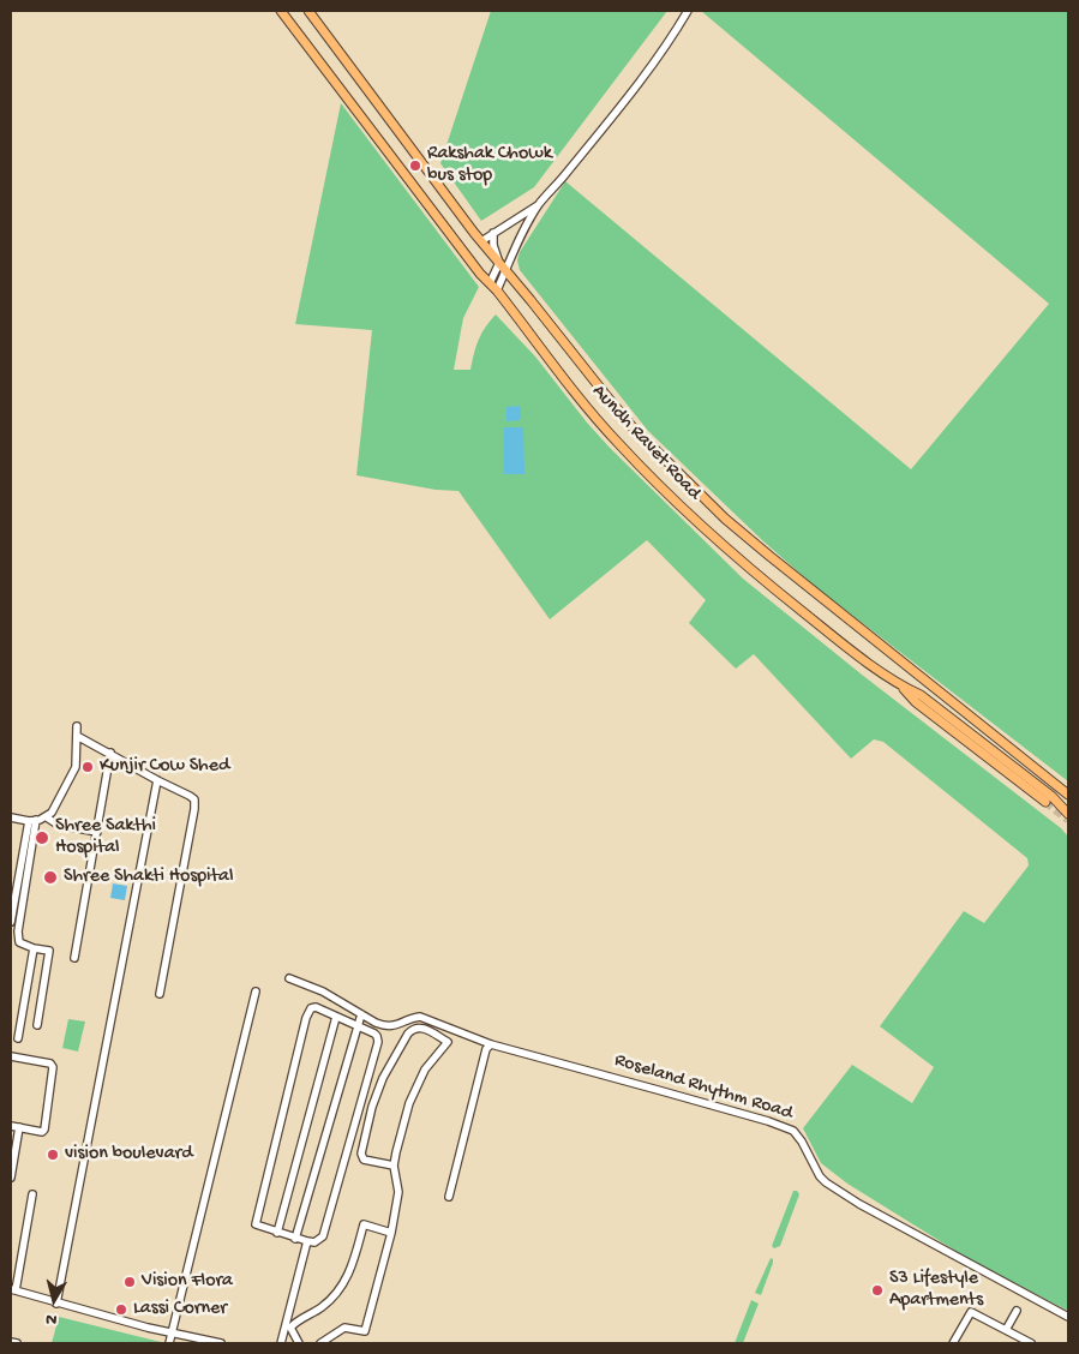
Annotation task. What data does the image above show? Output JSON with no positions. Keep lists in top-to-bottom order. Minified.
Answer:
{"streets":{"main road":["Aundh Ravet Road"],"street":["Roseland Rhythm Road"]},"places":["Rakshak Chowk bus stop","Kunjir Cow Shed","Shree Sakthi Hospital","Shree Shakti Hospital","vision boulevard","Vision Flora","S3 Lifestyle Apartments","Lassi Corner"],"north":"bottom"}
